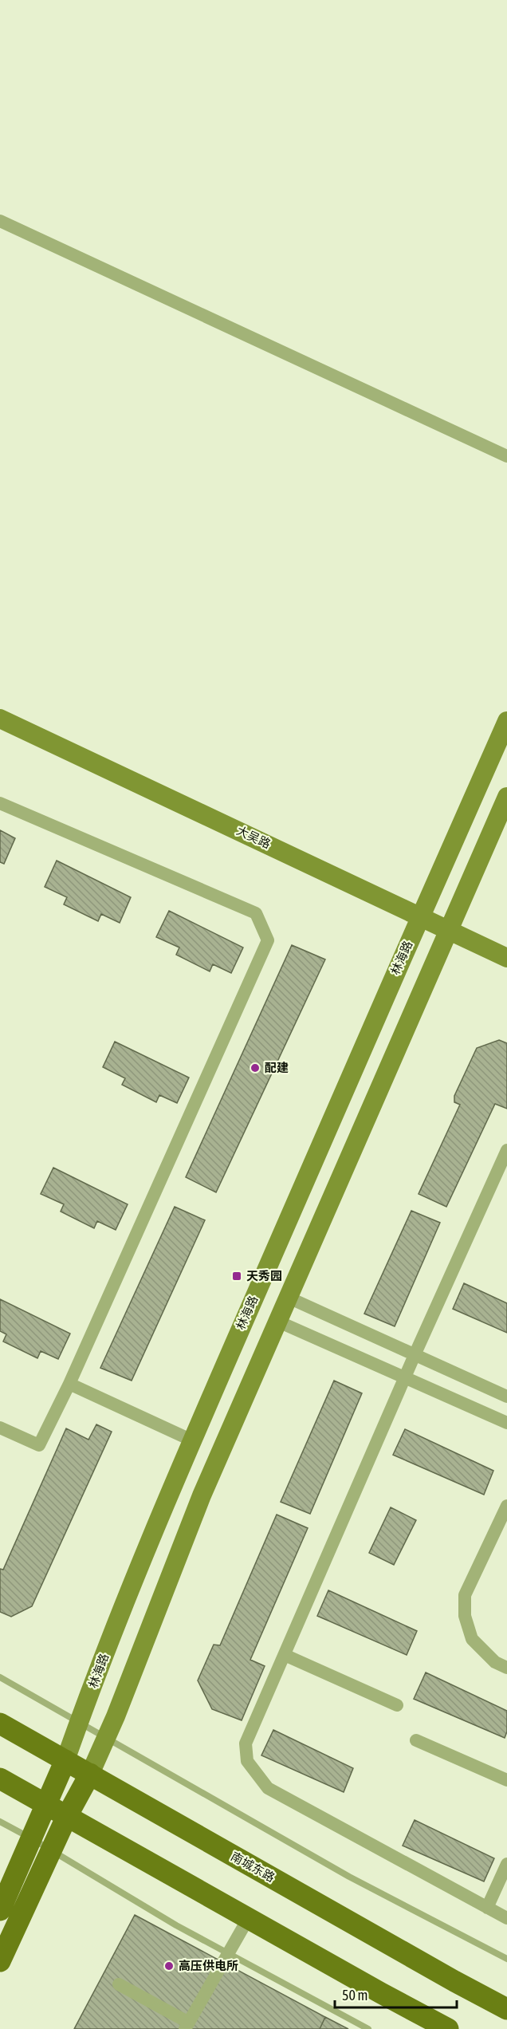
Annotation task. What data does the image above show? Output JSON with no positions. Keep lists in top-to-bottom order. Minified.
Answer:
{"streets":{"main road":["大吴路","林海路","南城东路"]},"crossings":[["大吴路","林海路"],["林海路","南城东路"]],"places":{"other":["配建","高压供电所"],"transit":["天秀园"]},"scale_bar":"50 m"}
